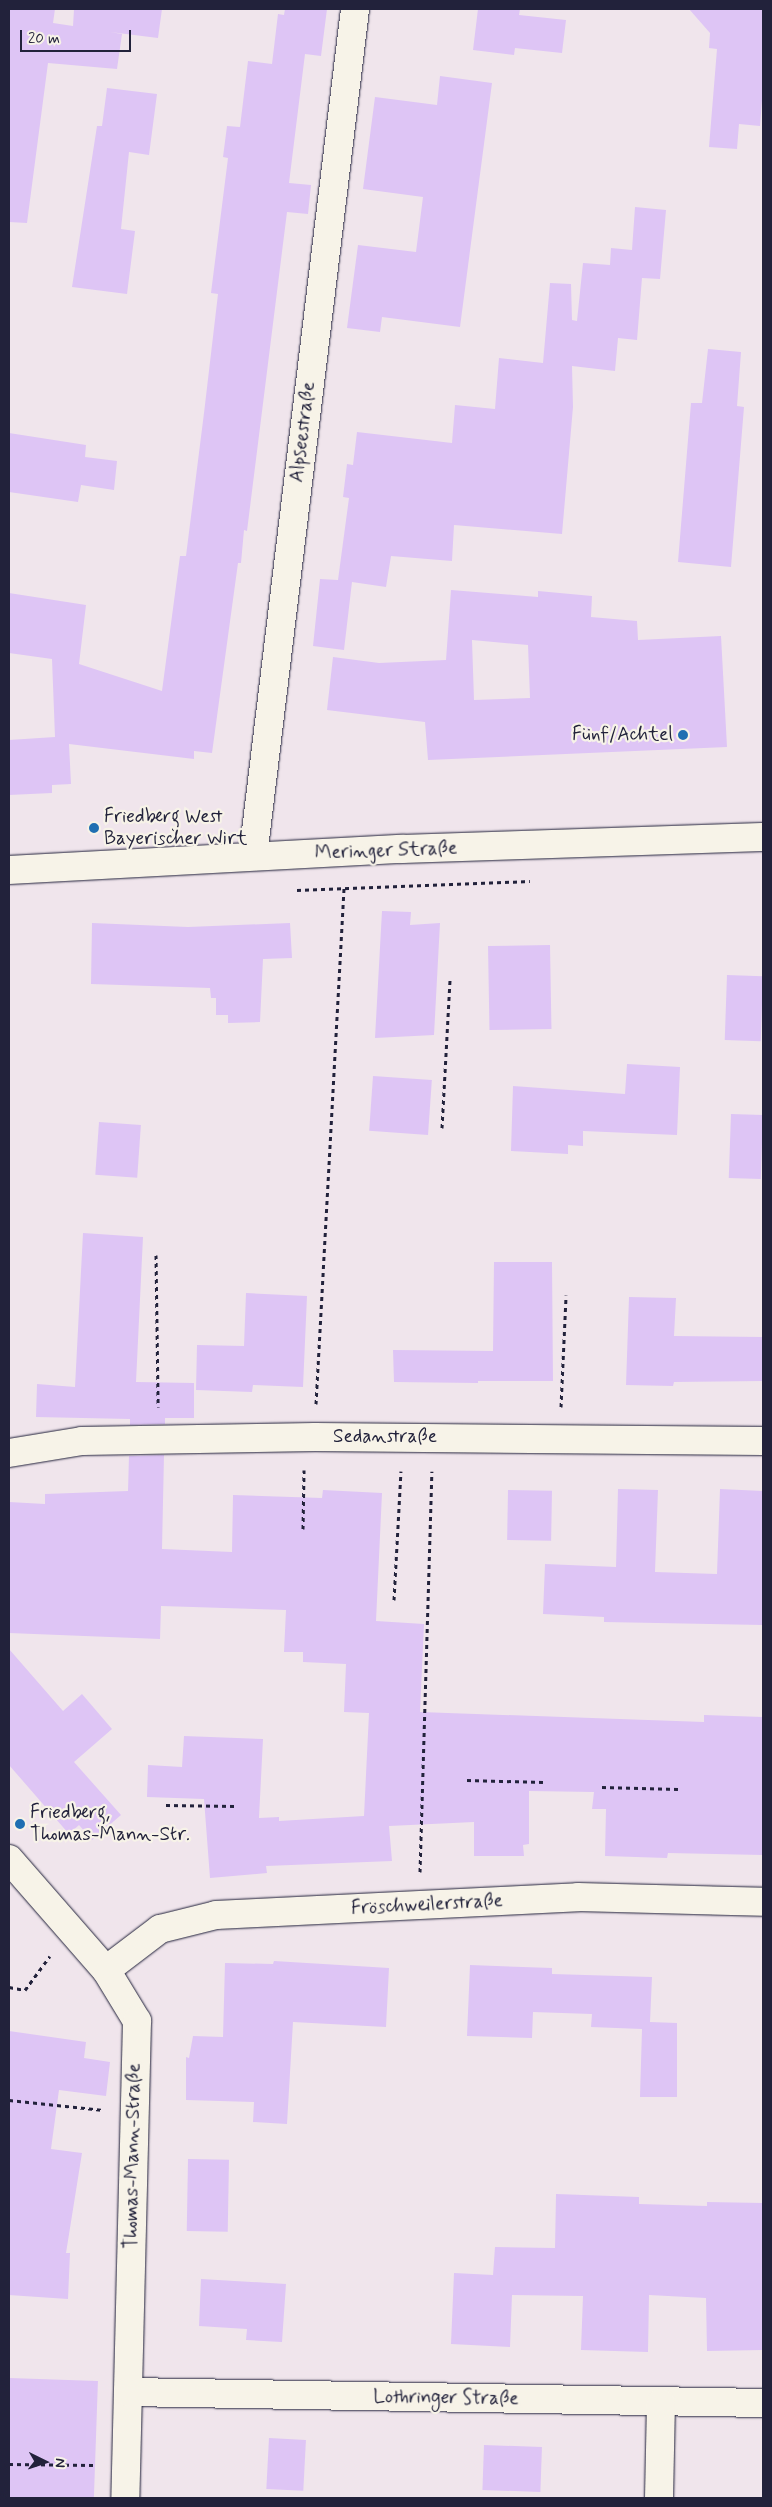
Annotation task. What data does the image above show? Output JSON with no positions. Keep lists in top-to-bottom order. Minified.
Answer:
{"streets":{"street":["Alpseestraße","Meringer Straße","Sedanstraße","Fröschweilerstraße","Thomas-Mann-Straße","Lothringer Straße"]},"crossings":[["Alpseestraße","Meringer Straße"],["Fröschweilerstraße","Thomas-Mann-Straße"],["Thomas-Mann-Straße","Lothringer Straße"]],"places":["Fünf/Achtel","Friedberg West Bayerischer Wirt","Friedberg, Thomas-Mann-Str."],"scale_bar":"20 m","north":"right"}
